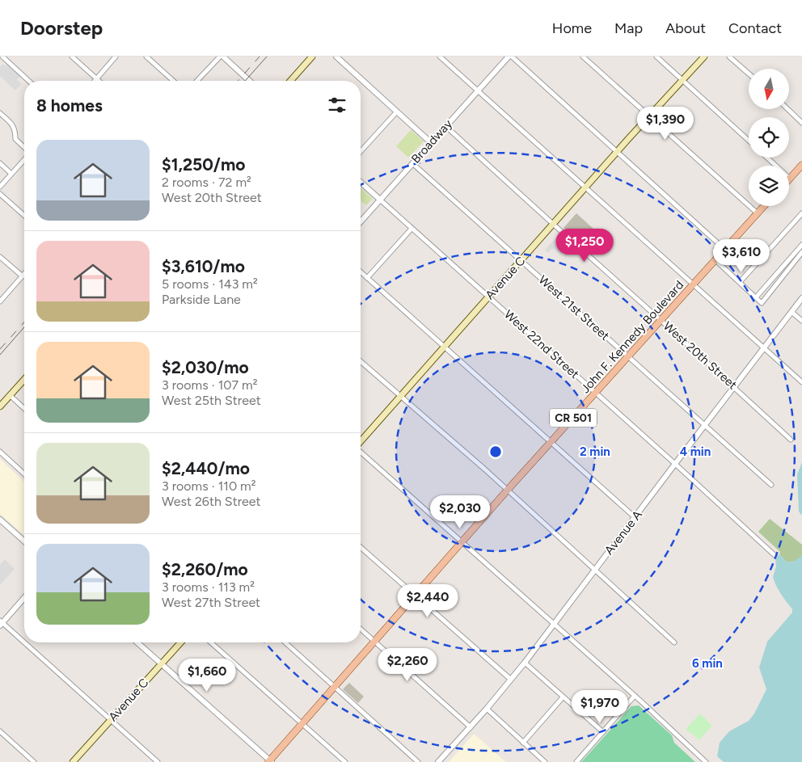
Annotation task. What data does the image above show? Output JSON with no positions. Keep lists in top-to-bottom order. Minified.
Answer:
{"streets":{"main road":["Avenue C","John F. Kennedy Boulevard","CR 501"],"street":["Broadway","West 21st Street","West 22nd Street","West 20th Street","Avenue A"]},"crossings":[["Broadway","West 21st Street"],["Broadway","West 22nd Street"],["Broadway","West 20th Street"],["Avenue C","West 21st Street"],["Avenue C","West 22nd Street"],["Avenue C","West 20th Street"],["West 21st Street","John F. Kennedy Boulevard"],["West 21st Street","Avenue A"],["John F. Kennedy Boulevard","West 22nd Street"],["John F. Kennedy Boulevard","West 20th Street"],["West 22nd Street","Avenue A"],["West 20th Street","Avenue A"]],"north":"bottom","page":{"header":"Doorstep","nav":["Home","Map","About","Contact"],"heading":"8 homes","price":["$1,390","$1,250","$3,610","$2,030","$2,440","$2,260","$1,660","$1,970"],"list":[{"name":"$1,250/mo","note":"2 rooms · 72 m² · West 20th Street"},{"name":"$3,610/mo","note":"5 rooms · 143 m² · Parkside Lane"},{"name":"$2,030/mo","note":"3 rooms · 107 m² · West 25th Street"},{"name":"$2,440/mo","note":"3 rooms · 110 m² · West 26th Street"},{"name":"$2,260/mo","note":"3 rooms · 113 m² · West 27th Street"}]},"rings":["2 min","4 min","6 min"]}
